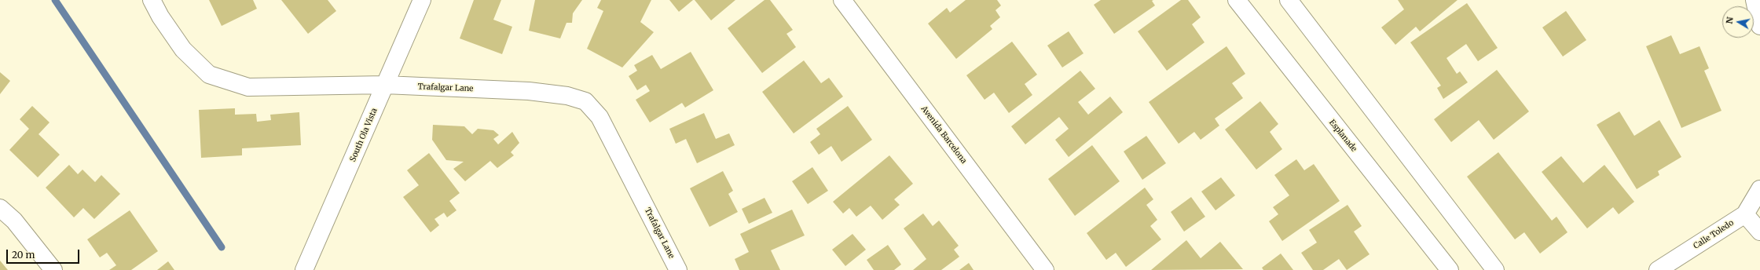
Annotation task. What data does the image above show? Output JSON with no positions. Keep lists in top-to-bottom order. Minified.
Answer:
{"streets":{"street":["Trafalgar Lane","South Ola Vista","Avenida Barcelona","Esplanade","Calle Toledo"]},"crossings":[["Trafalgar Lane","South Ola Vista"]],"scale_bar":"20 m","north":"left"}
